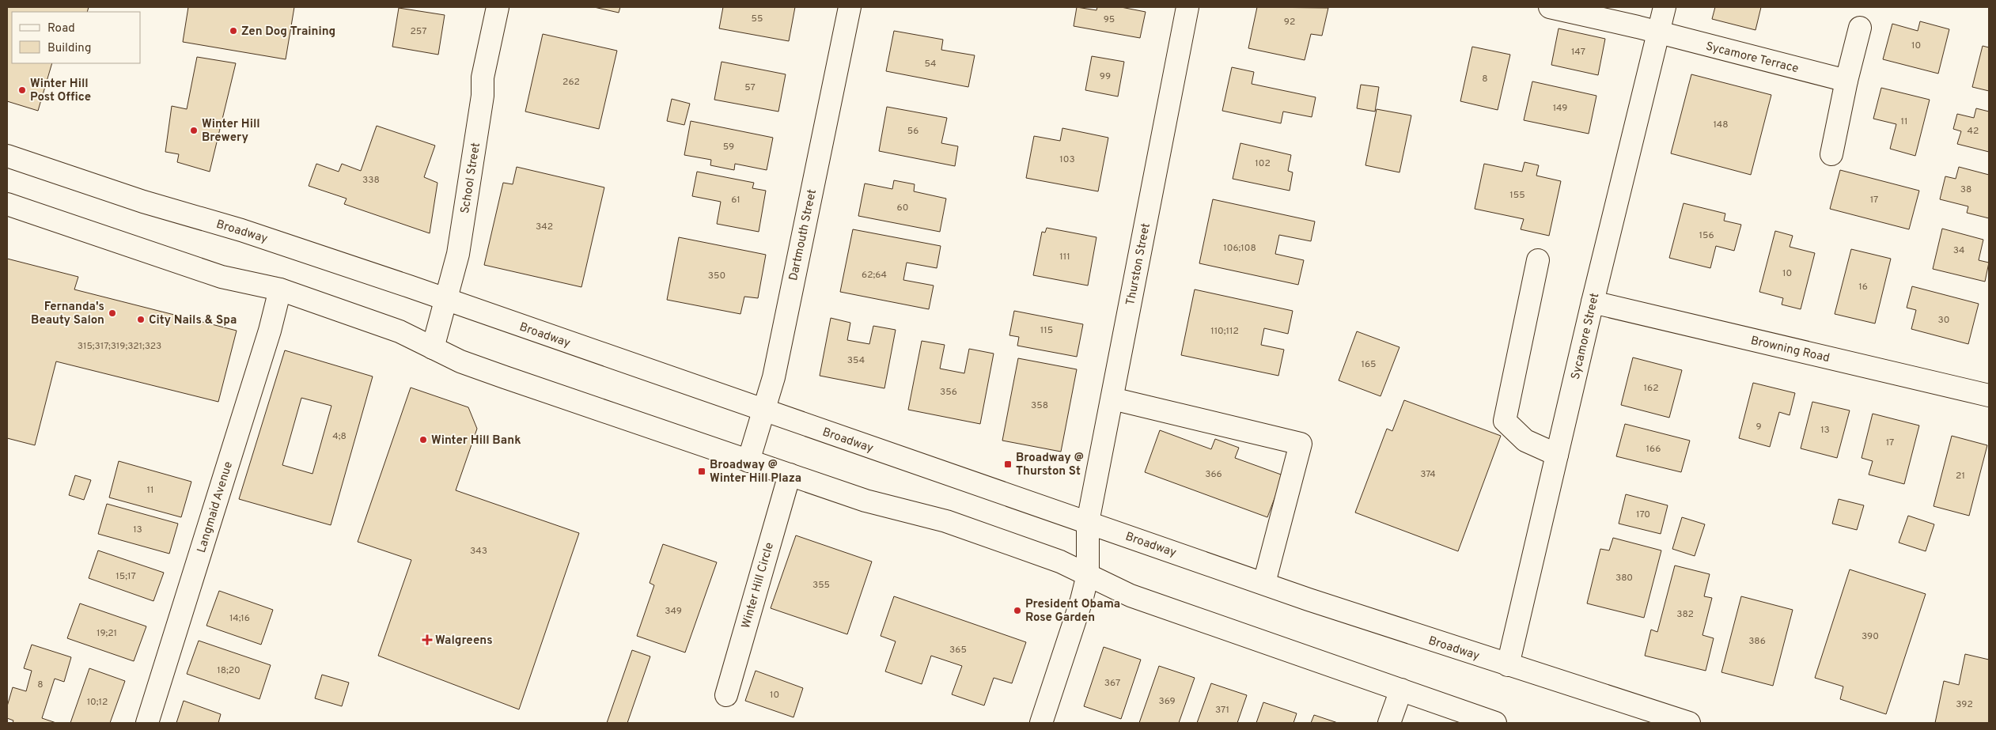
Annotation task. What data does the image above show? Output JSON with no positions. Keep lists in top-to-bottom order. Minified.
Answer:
{"streets":{"street":["Sycamore Terrace","School Street","Broadway","Dartmouth Street","Thurston Street","Sycamore Street","Browning Road","Langmaid Avenue","Winter Hill Circle"]},"crossings":[["Sycamore Terrace","Sycamore Street"],["School Street","Broadway"],["Broadway","Dartmouth Street"],["Broadway","Thurston Street"],["Broadway","Sycamore Street"],["Sycamore Street","Browning Road"]],"places":{"other":["Zen Dog Training","Winter Hill Post Office","Winter Hill Brewery","Fernanda's Beauty Salon","City Nails & Spa","Winter Hill Bank","President Obama Rose Garden"],"transit":["Broadway @ Thurston St","Broadway @ Winter Hill Plaza"],"health":["Walgreens"]},"house_numbers":["55","95","92","257","10","147","54","99","8","262","57","149","11","148","56","42","59","103","102","338","38","155","61","17","60","342","156","106;108","34","111","10","62;64","350","16","30","115","110;112","315;317;319;321;323","354","165","162","356","358","9","13","4;8","17","166","366","374","21","11","170","13","343","15;17","380","355","349","382","14;16","19;21","390","386","365","18;20","367","8","10","369","10;12","392","371"],"legend":["Road","Building"]}
